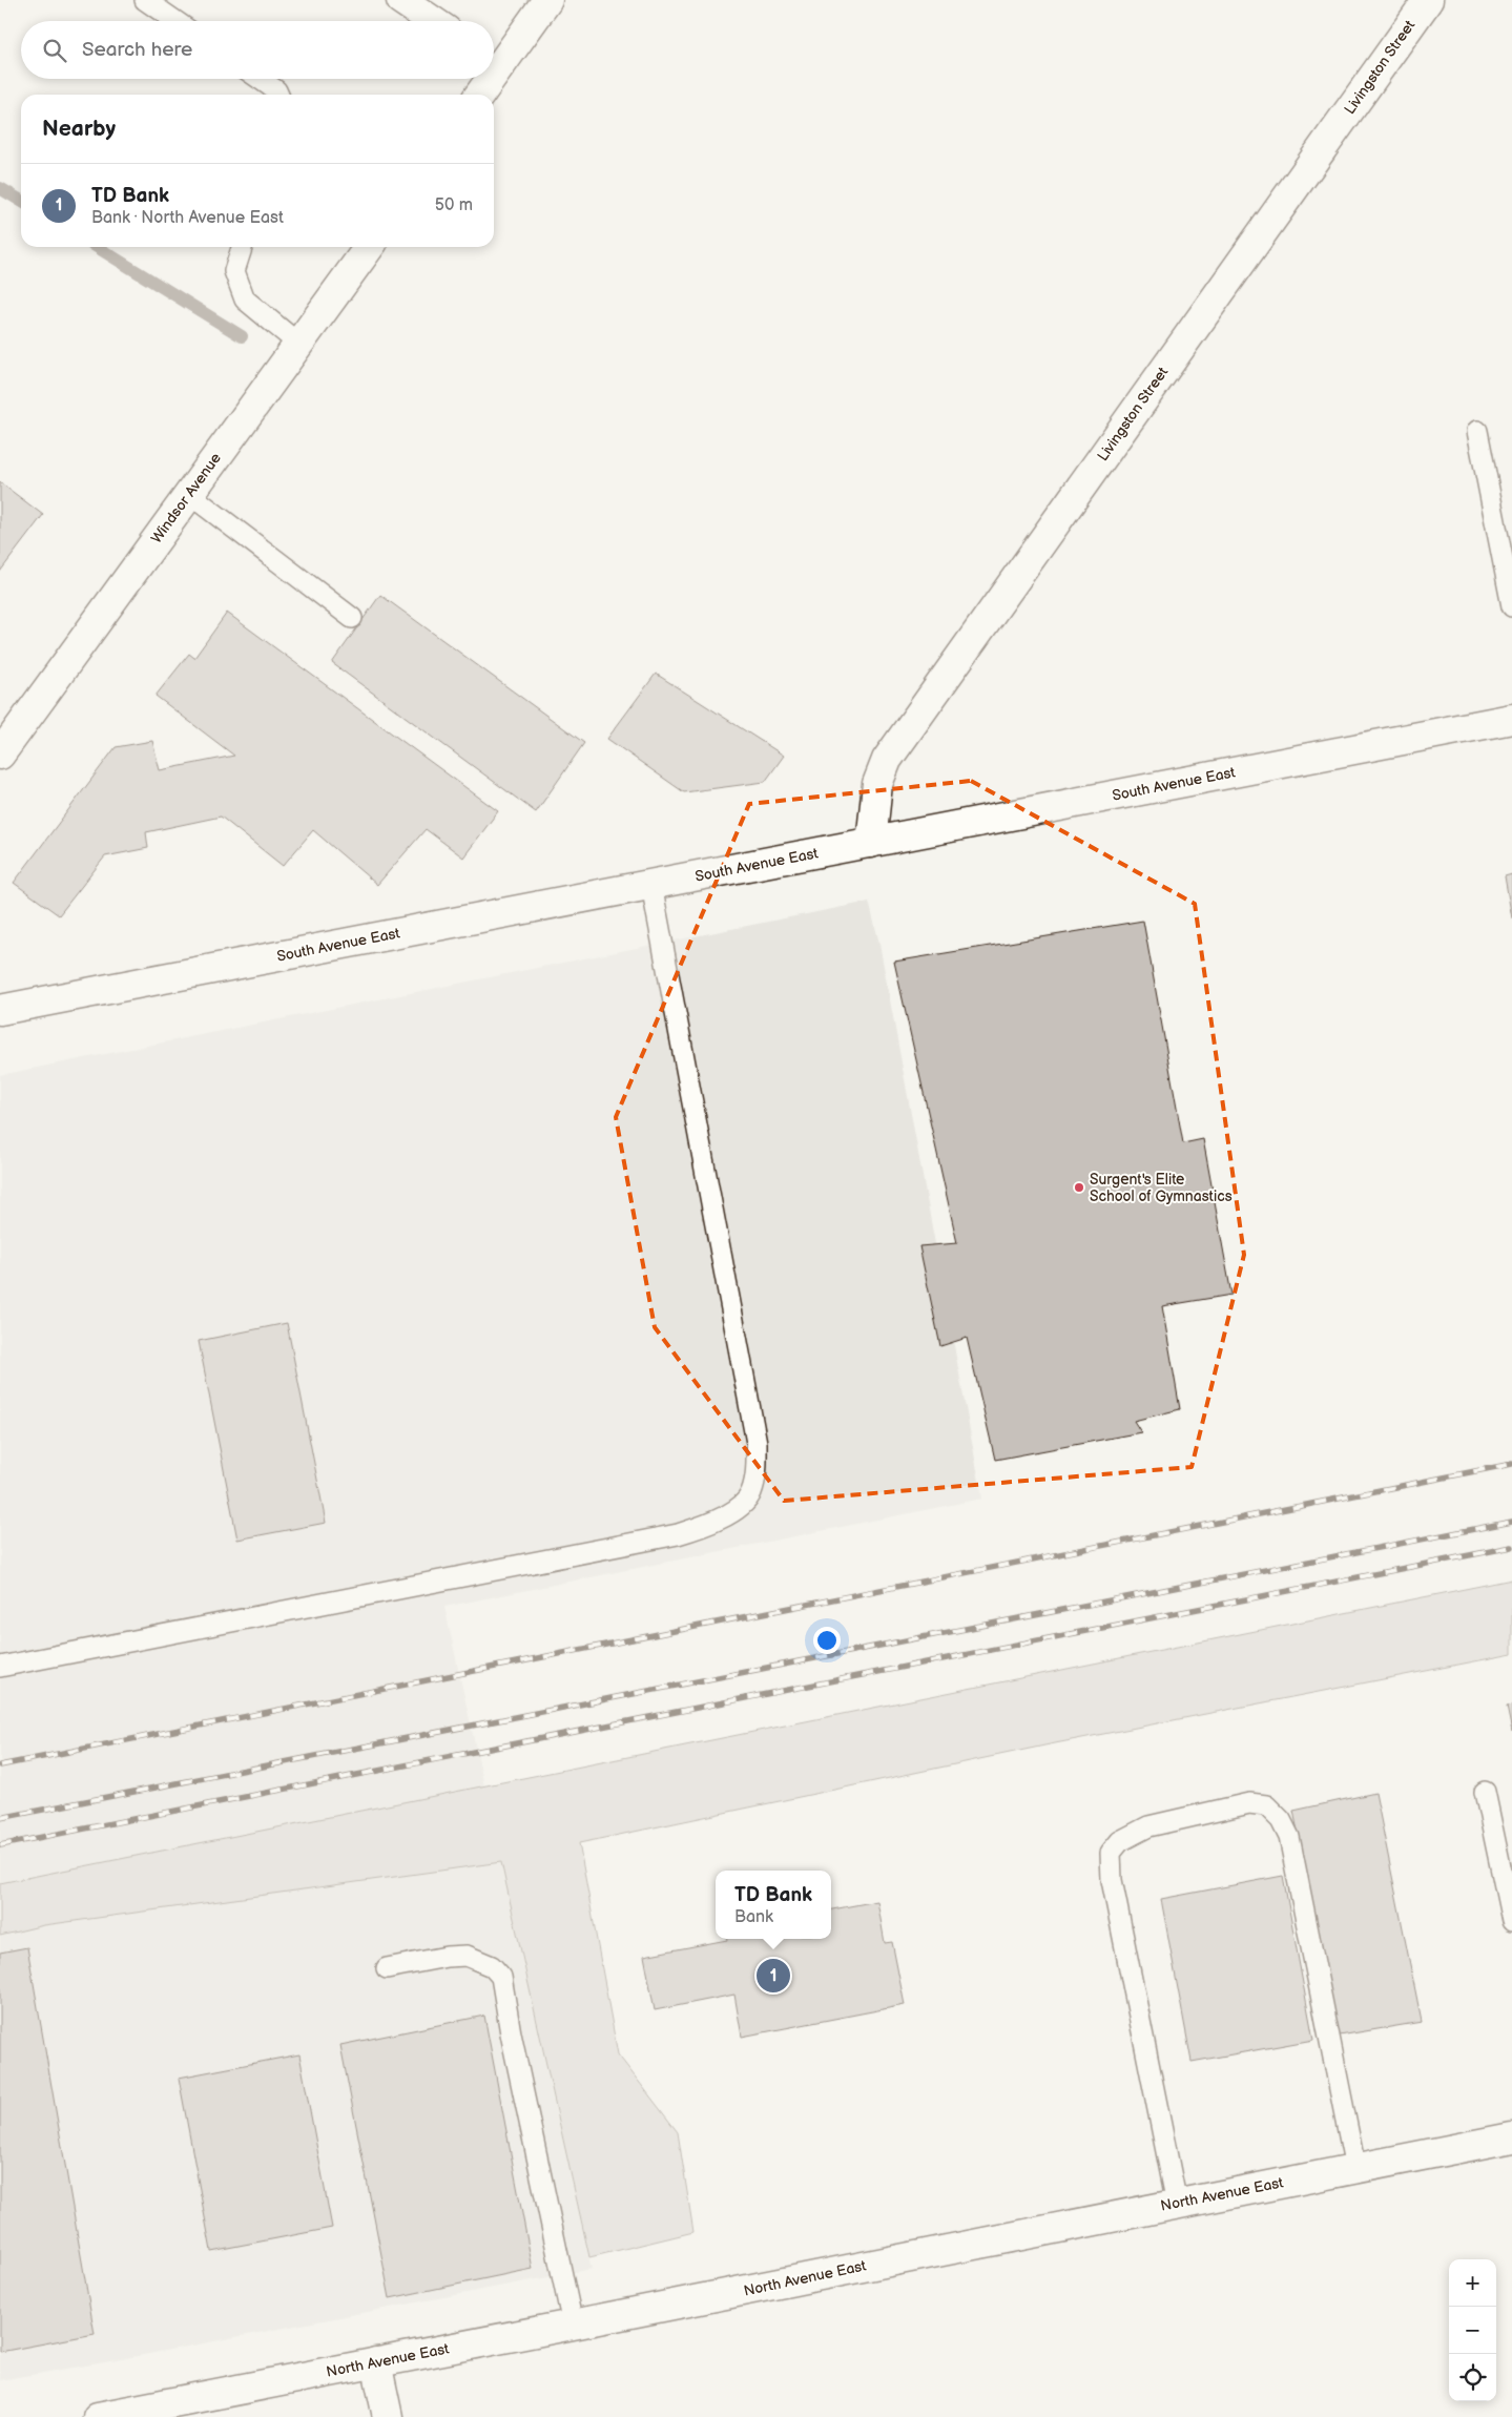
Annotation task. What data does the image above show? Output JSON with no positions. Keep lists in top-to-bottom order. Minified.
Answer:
{"streets":{"main road":["Livingston Street","Windsor Avenue","South Avenue East","North Avenue East"]},"crossings":[["Livingston Street","South Avenue East"]],"places":["Surgent's Elite School of Gymnastics"],"page":{"search":"Search here","heading":"Nearby","list":[{"mark":"1","name":"TD Bank","note":"Bank · North Avenue East","value":"50 m"}],"popup":["TD Bank","Bank"],"pins":"1","map_buttons":["+","−"]}}
